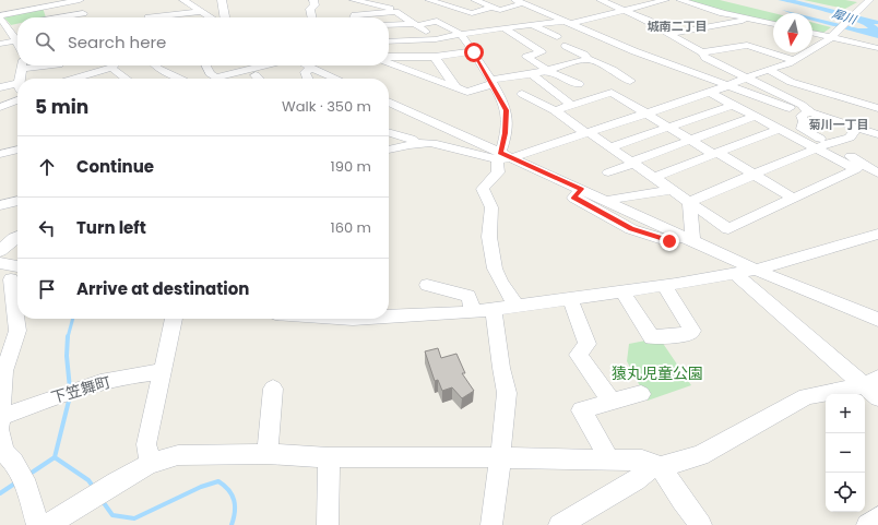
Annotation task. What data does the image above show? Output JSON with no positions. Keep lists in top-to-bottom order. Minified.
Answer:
{"streets":{"street":["下笠舞町"]},"districts":["城南二丁目","菊川一丁目"],"water":["犀川"],"parks":["猿丸児童公園"],"north":"bottom","page":{"search":"Search here","heading":["5 min","Walk · 350 m"],"list":[["Continue","190 m"],["Turn left","160 m"],"Arrive at destination"],"map_buttons":["+","−"]}}
